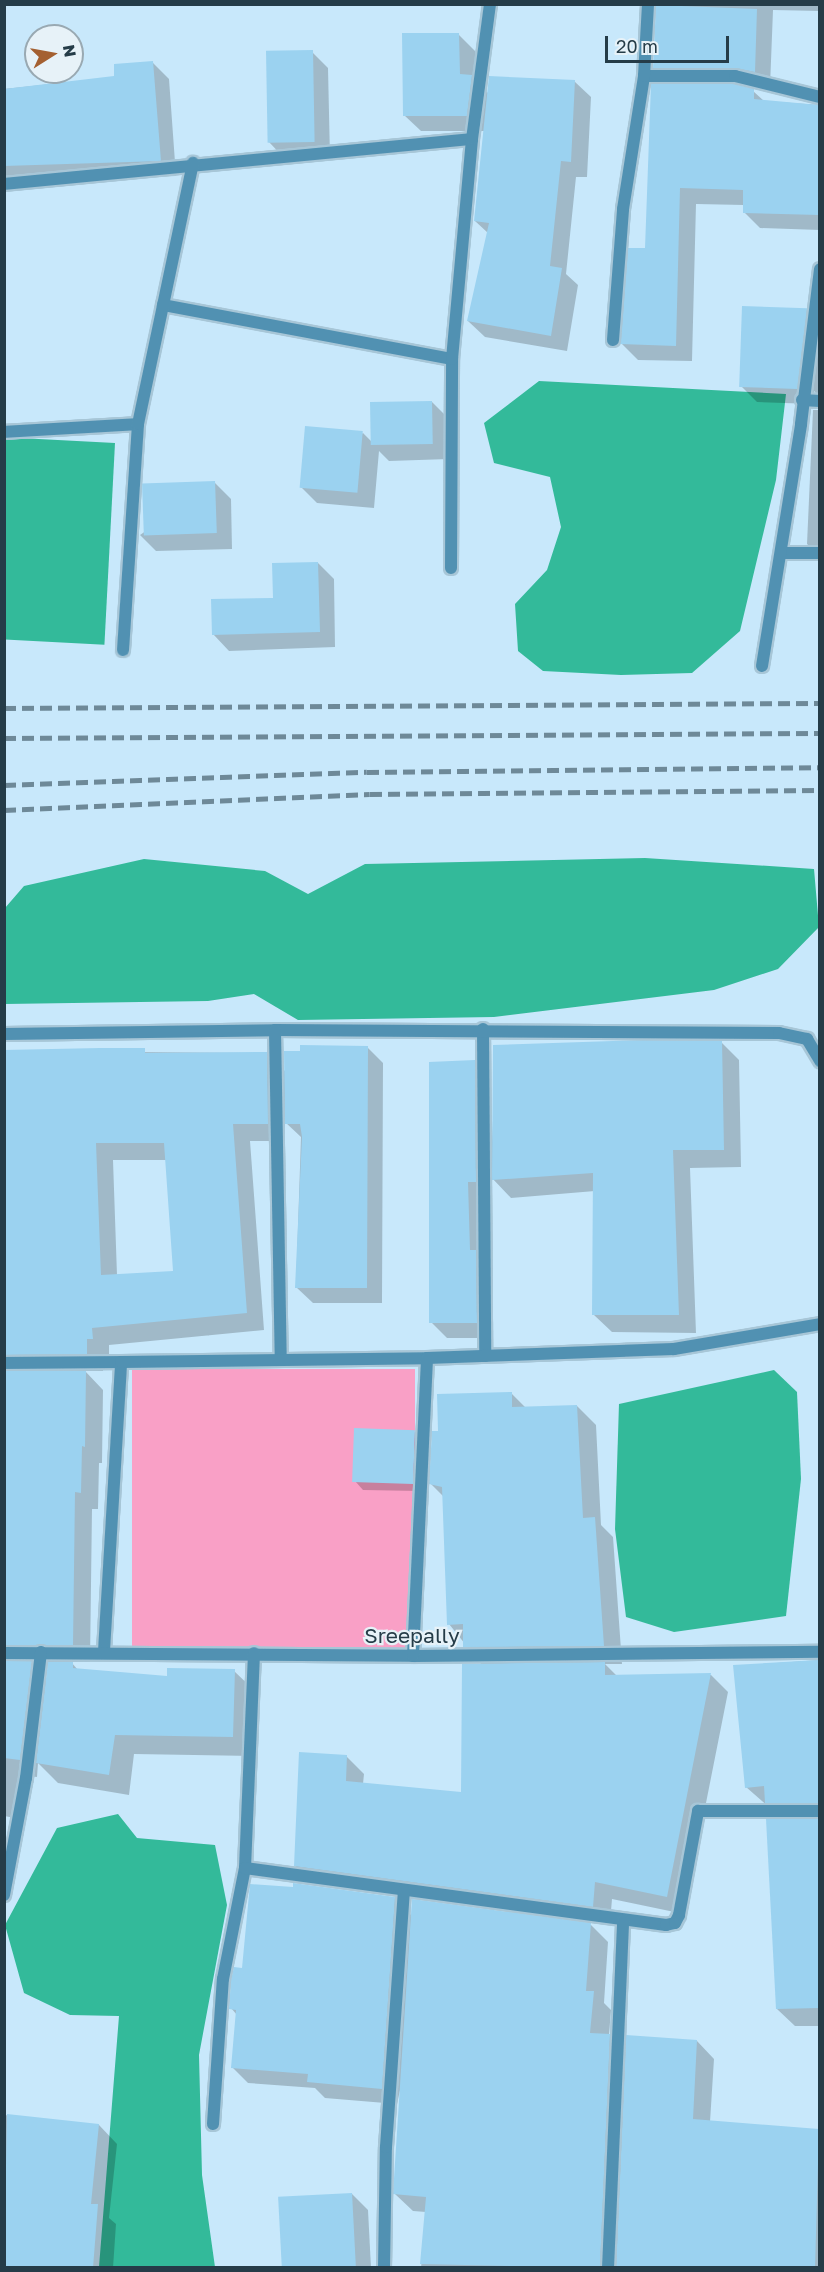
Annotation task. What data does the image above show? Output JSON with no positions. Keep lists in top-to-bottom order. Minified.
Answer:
{"streets":{"street":["Sreepally"]},"scale_bar":"20 m","north":"right"}
